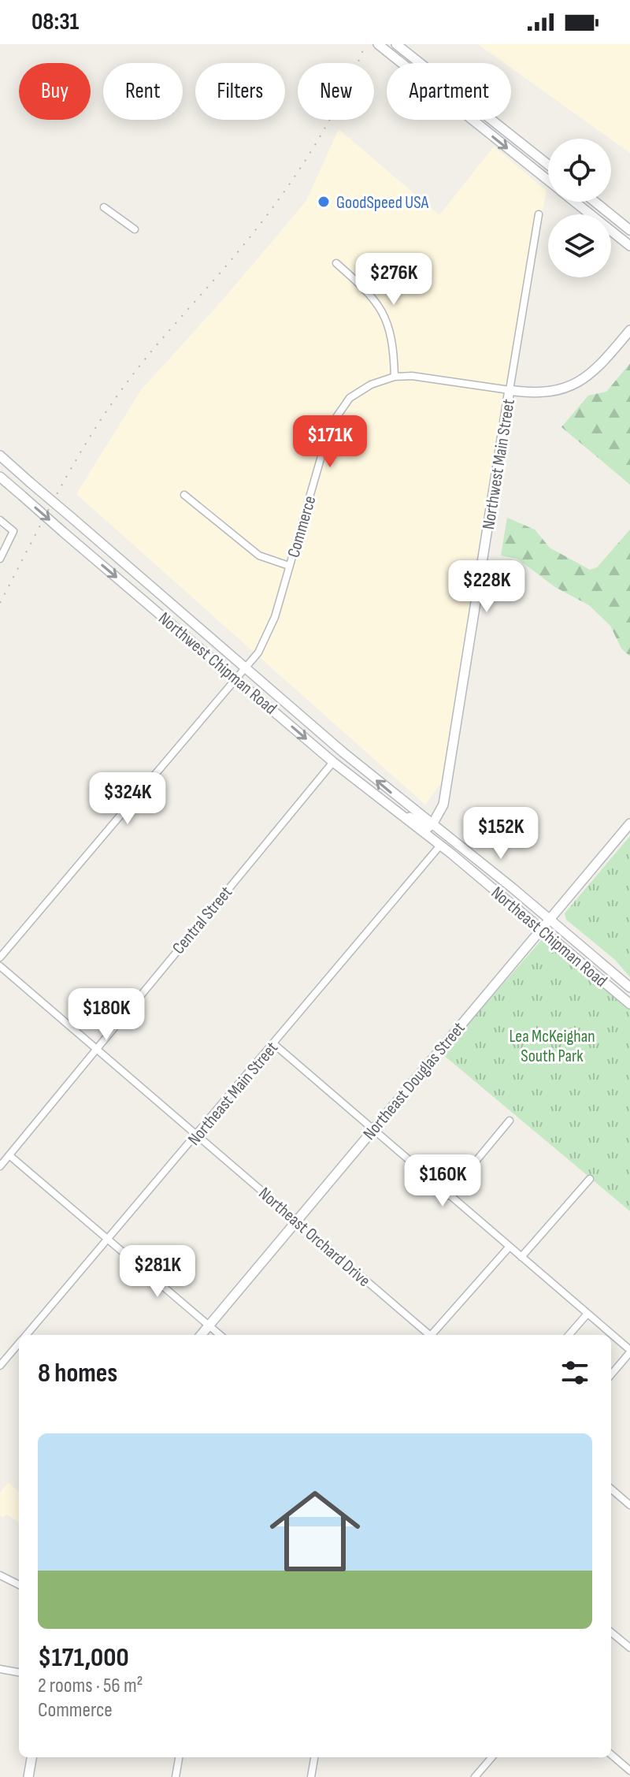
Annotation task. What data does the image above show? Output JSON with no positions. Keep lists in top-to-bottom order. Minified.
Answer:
{"streets":{"main road":["Northwest Main Street","Northwest Chipman Road","Northeast Chipman Road","Northeast Douglas Street"],"street":["Commerce","Central Street","Northeast Main Street","Northeast Orchard Drive"]},"crossings":[["Northwest Main Street","Commerce"],["Northwest Main Street","Northwest Chipman Road"],["Northwest Main Street","Northeast Chipman Road"],["Commerce","Northwest Chipman Road"],["Northwest Chipman Road","Central Street"],["Northwest Chipman Road","Northeast Chipman Road"],["Northwest Chipman Road","Northeast Main Street"],["Central Street","Northeast Orchard Drive"],["Northeast Chipman Road","Northeast Douglas Street"],["Northeast Chipman Road","Northeast Main Street"],["Northeast Douglas Street","Northeast Orchard Drive"],["Northeast Main Street","Northeast Orchard Drive"]],"parks":["Lea McKeighan South Park"],"places":["GoodSpeed USA"],"page":{"status":"08:31","chip":["Buy","Rent","Filters","New","Apartment"],"price":["$276K","$171K","$228K","$324K","$152K","$180K","$160K","$281K"],"heading":"8 homes","list":[{"name":"$171,000","note":"2 rooms · 56 m² · Commerce"}]}}
